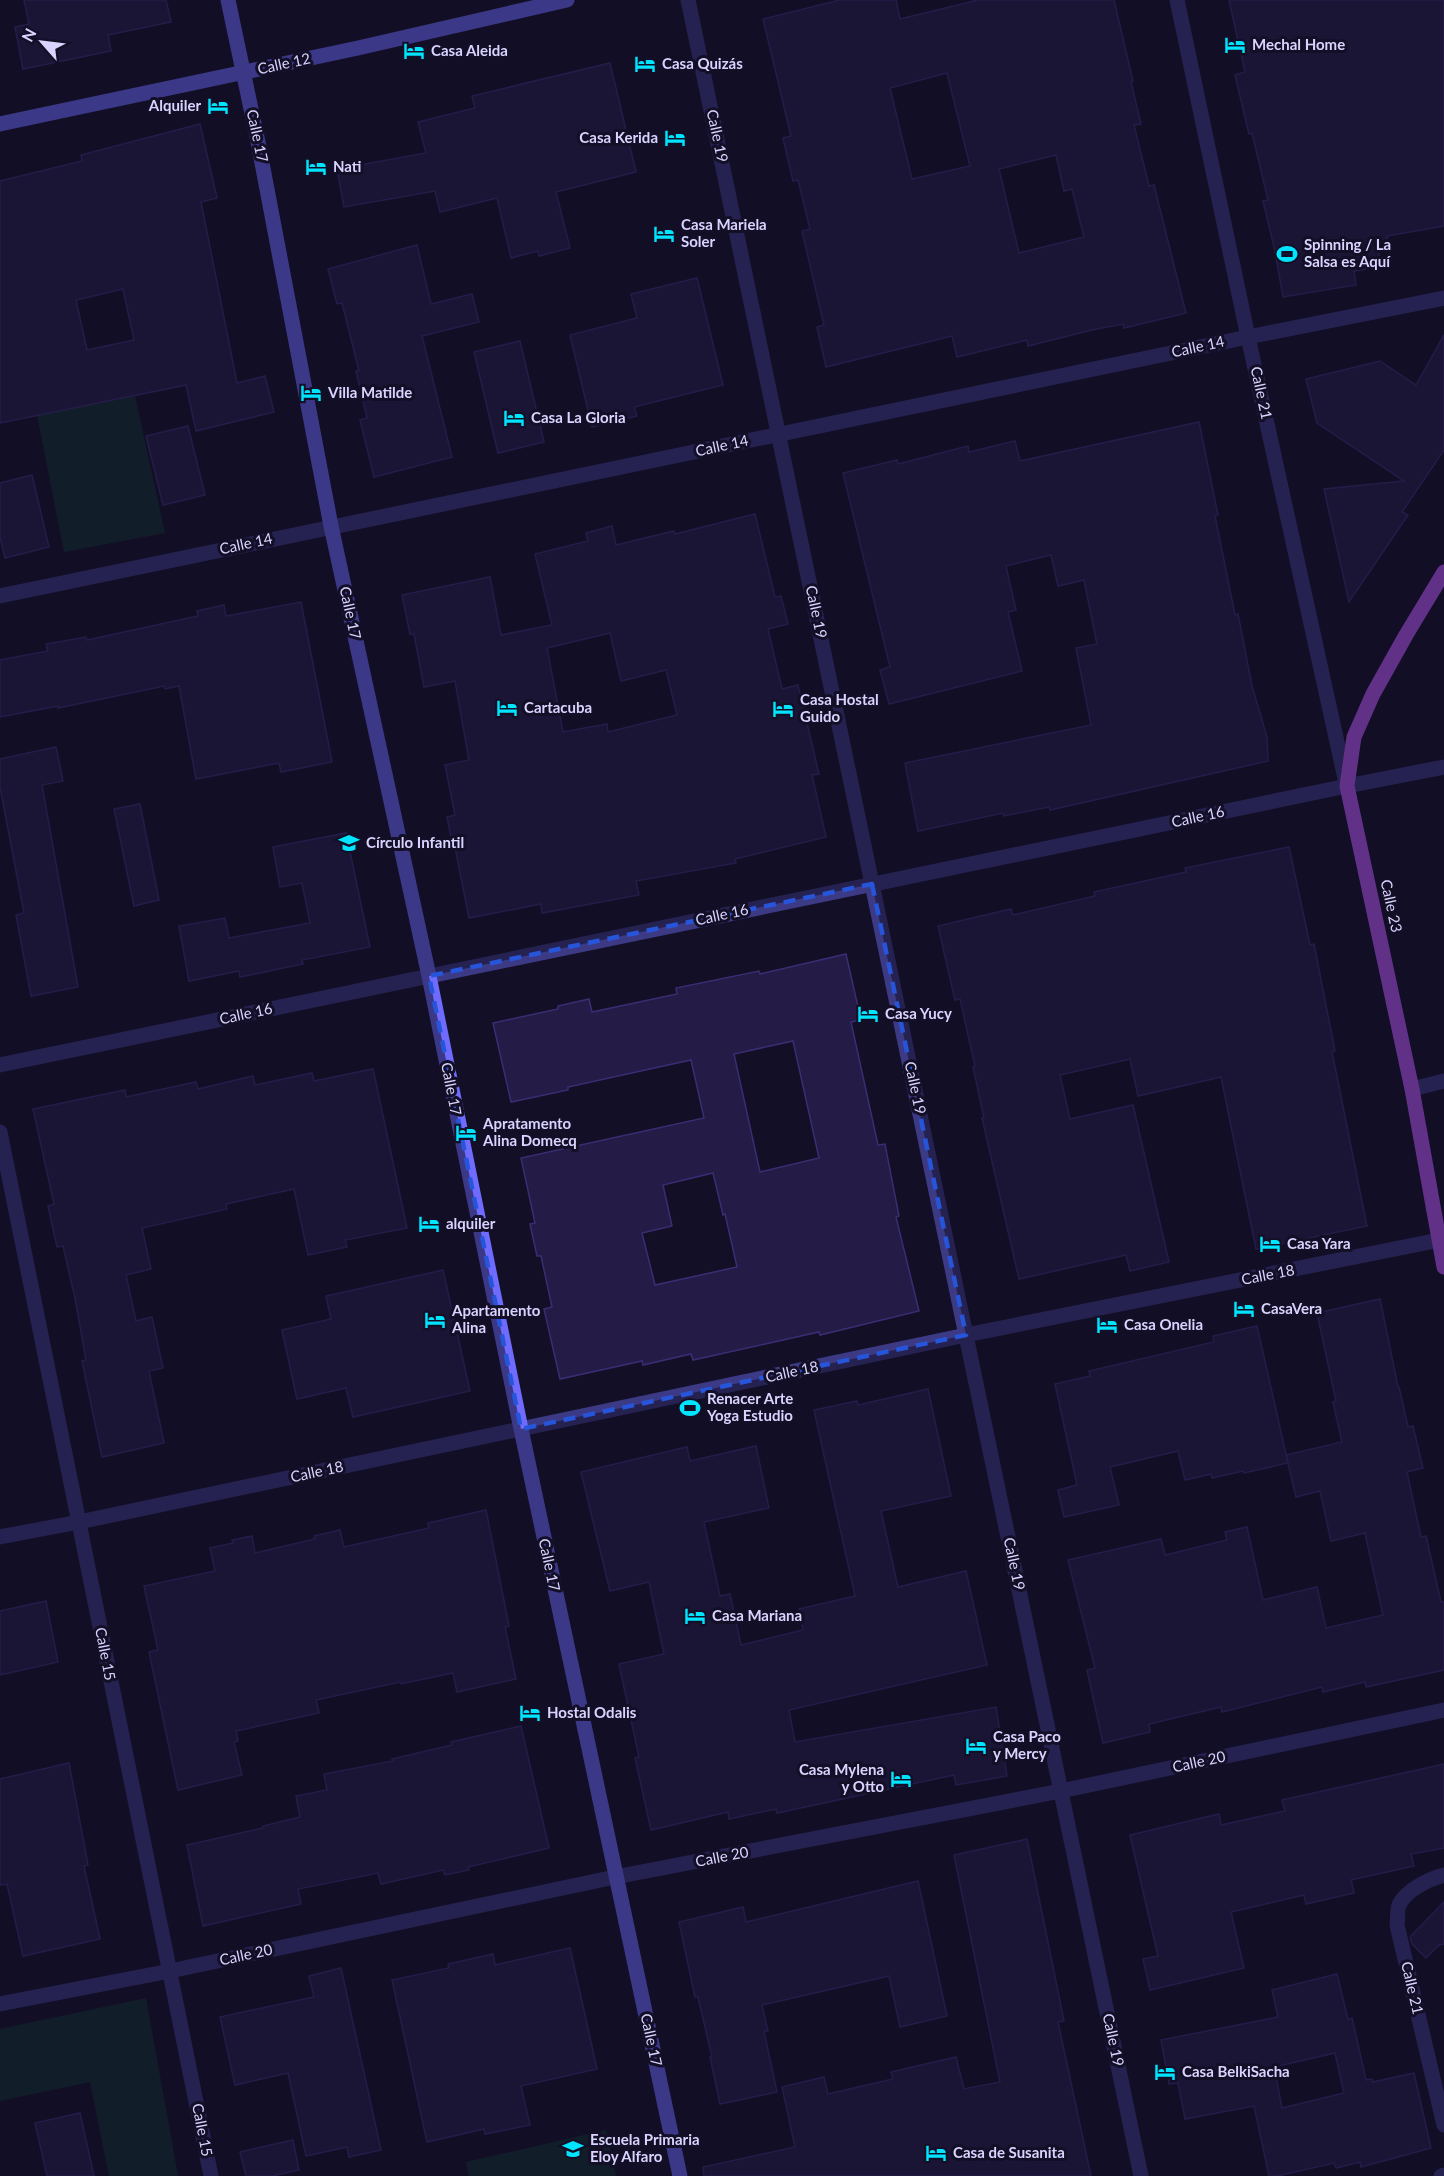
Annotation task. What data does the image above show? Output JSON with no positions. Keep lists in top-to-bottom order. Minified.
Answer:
{"streets":{"main road":["Calle 23"],"street":["Calle 12","Calle 17","Calle 19","Calle 14","Calle 21","Calle 16","Calle 18","Calle 15","Calle 20"]},"crossings":[["Calle 12","Calle 17"],["Calle 17","Calle 14"],["Calle 17","Calle 16"],["Calle 17","Calle 18"],["Calle 17","Calle 20"],["Calle 19","Calle 14"],["Calle 19","Calle 16"],["Calle 19","Calle 18"],["Calle 19","Calle 20"],["Calle 14","Calle 21"],["Calle 21","Calle 16"],["Calle 21","Calle 23"],["Calle 16","Calle 23"],["Calle 23","Calle 18"],["Calle 18","Calle 15"],["Calle 15","Calle 20"]],"places":{"hotel":["Mechal Home","Casa Aleida","Casa Quizás","Alquiler","Casa Kerida","Nati","Casa Mariela Soler","Villa Matilde","Casa La Gloria","Cartacuba","Casa Hostal Guido","Casa Yucy","Apratamento Alina Domecq","alquiler","Casa Yara","CasaVera","Apartamento Alina","Casa Onelia","Casa Mariana","Hostal Odalis","Casa Paco y Mercy","Casa Mylena y Otto","Casa BelkiSacha","Casa de Susanita"],"sports":["Spinning / La Salsa es Aquí","Renacer Arte Yoga Estudio"],"school or university":["Círculo Infantil","Escuela Primaria Eloy Alfaro"]},"north":"top left"}
